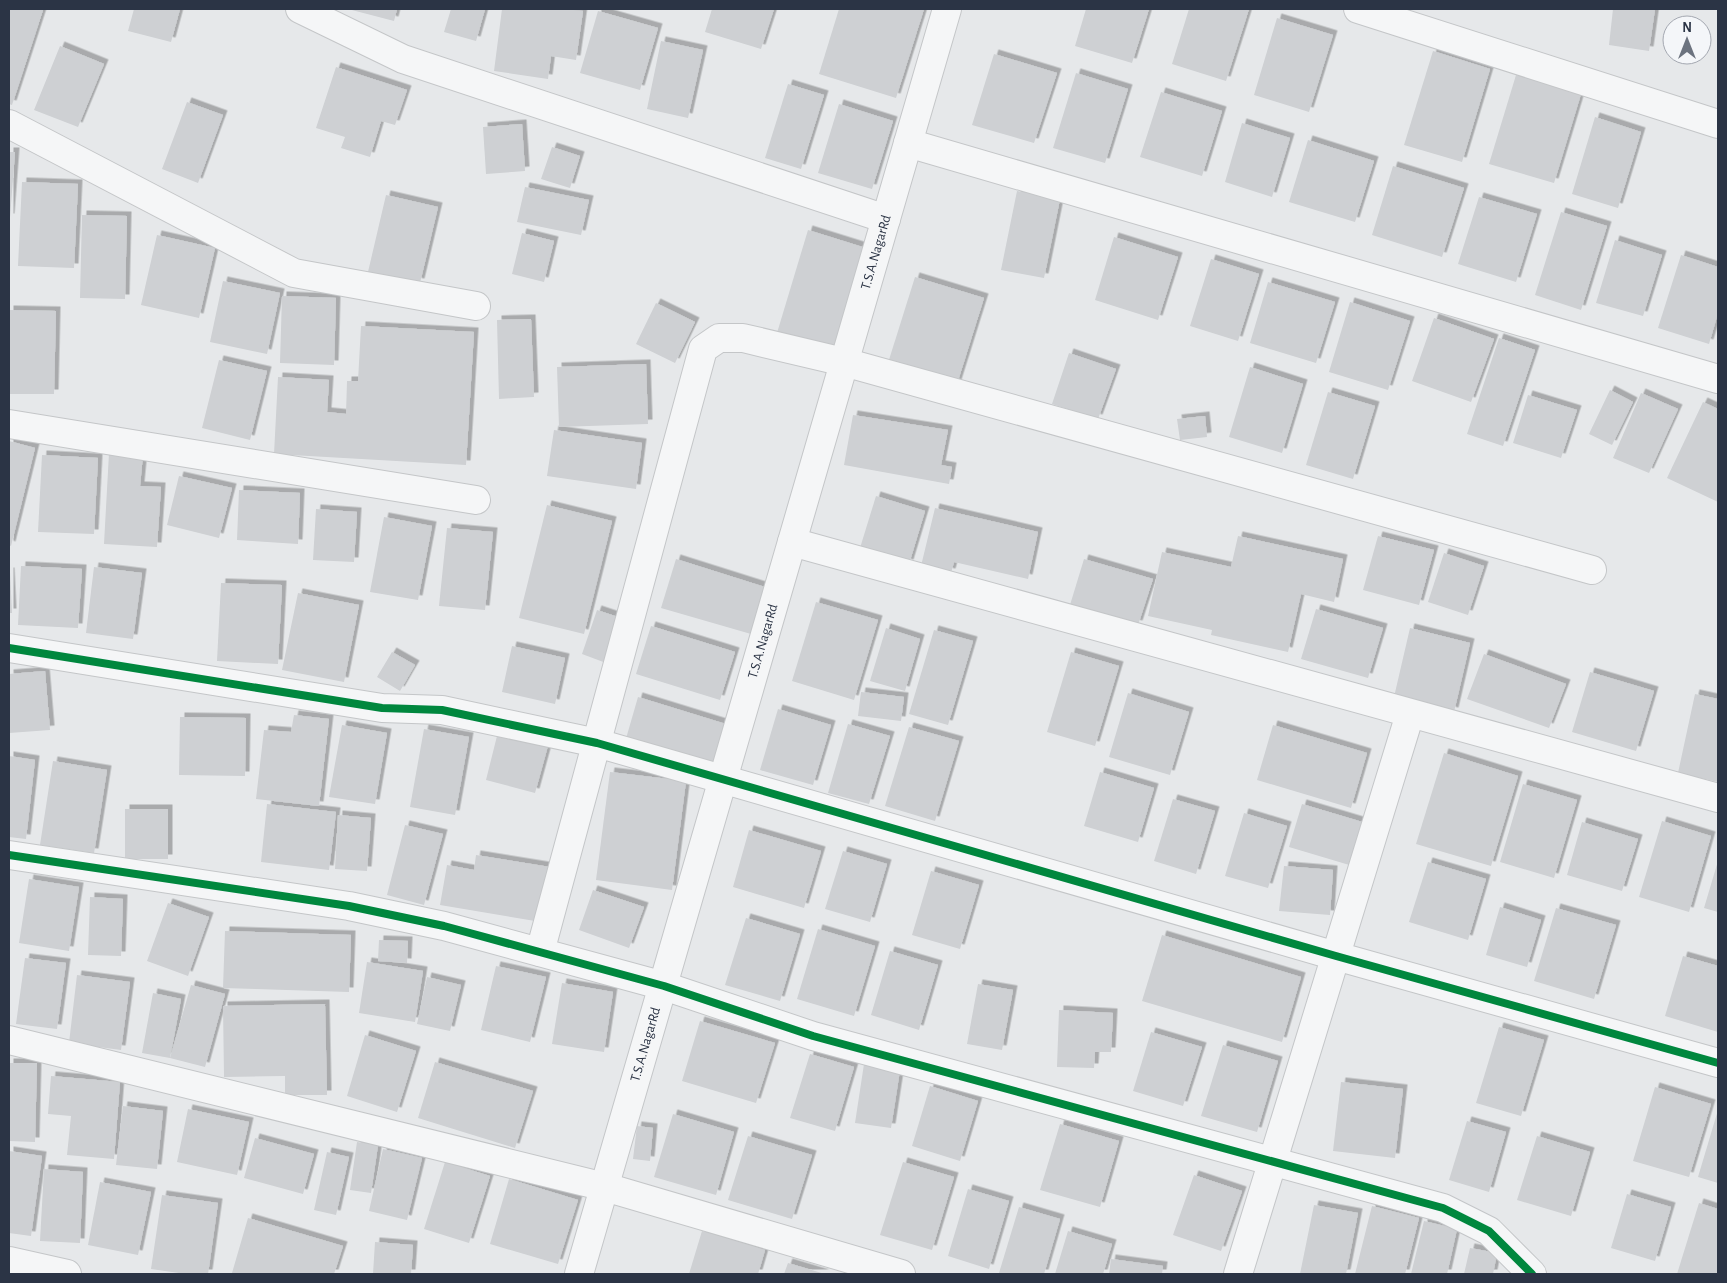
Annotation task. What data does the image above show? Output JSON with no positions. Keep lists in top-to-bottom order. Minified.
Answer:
{"streets":{"street":["T.S.A.NagarRd"]},"north":"top"}
